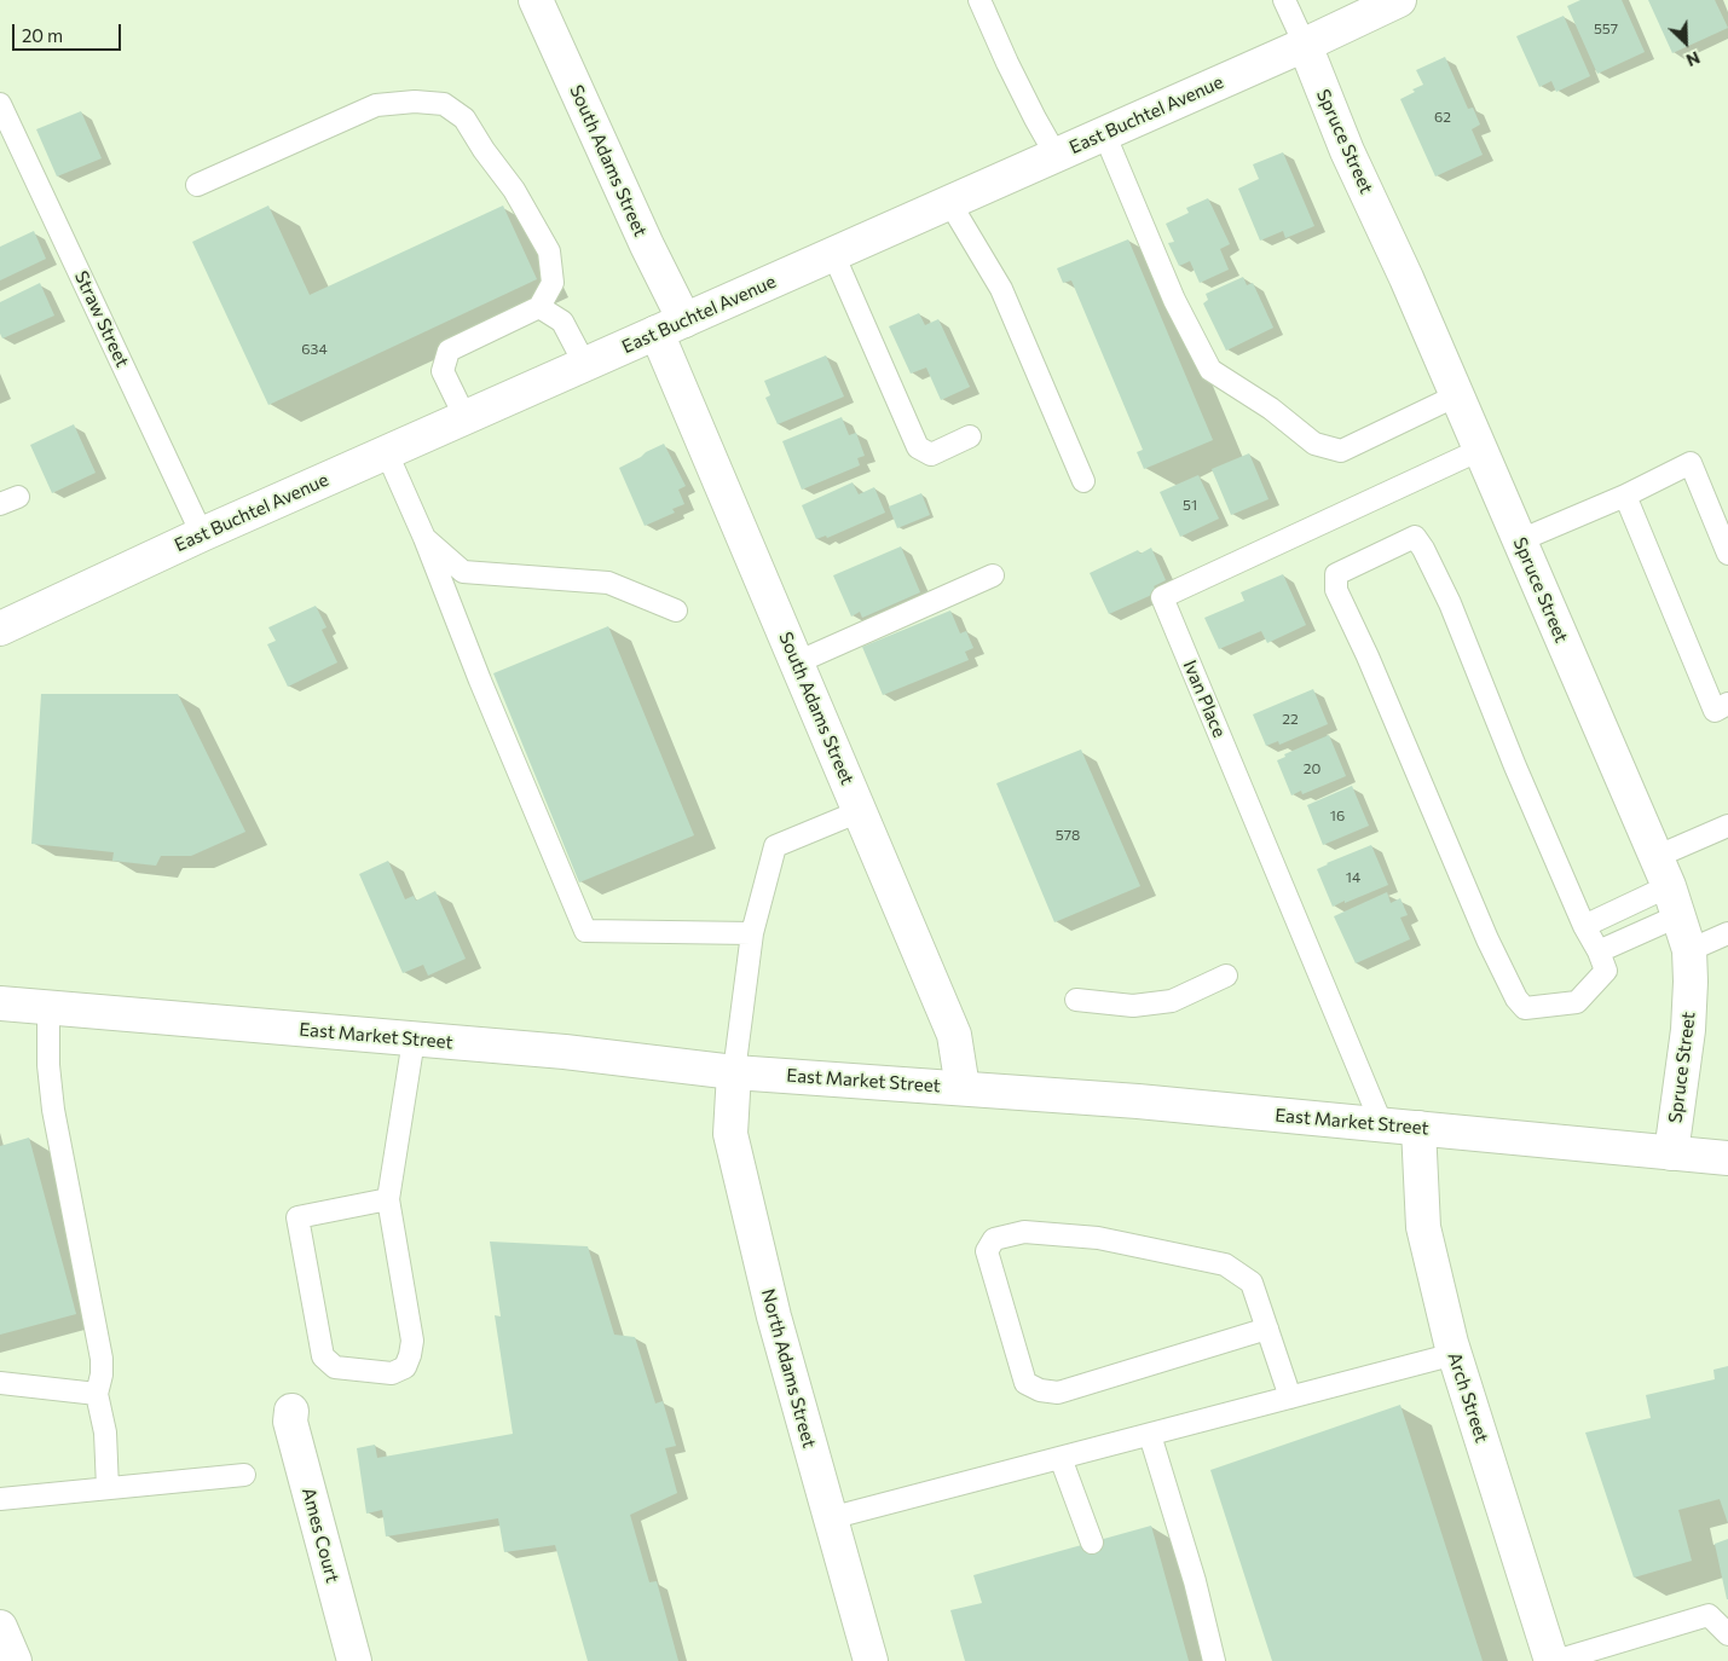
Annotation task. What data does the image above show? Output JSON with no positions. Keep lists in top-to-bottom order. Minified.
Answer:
{"streets":{"street":["East Buchtel Avenue","Spruce Street","South Adams Street","East Market Street","North Adams Street","Arch Street","Ames Court"],"lane":["Straw Street","Ivan Place"]},"crossings":[["East Buchtel Avenue","Spruce Street"],["East Buchtel Avenue","South Adams Street"],["East Buchtel Avenue","Straw Street"],["Spruce Street","Ivan Place"],["Spruce Street","East Market Street"],["South Adams Street","East Market Street"],["Ivan Place","East Market Street"],["East Market Street","North Adams Street"],["East Market Street","Arch Street"]],"house_numbers":["557","62","634","51","22","20","16","578","14"],"scale_bar":"20 m","north":"bottom right"}
